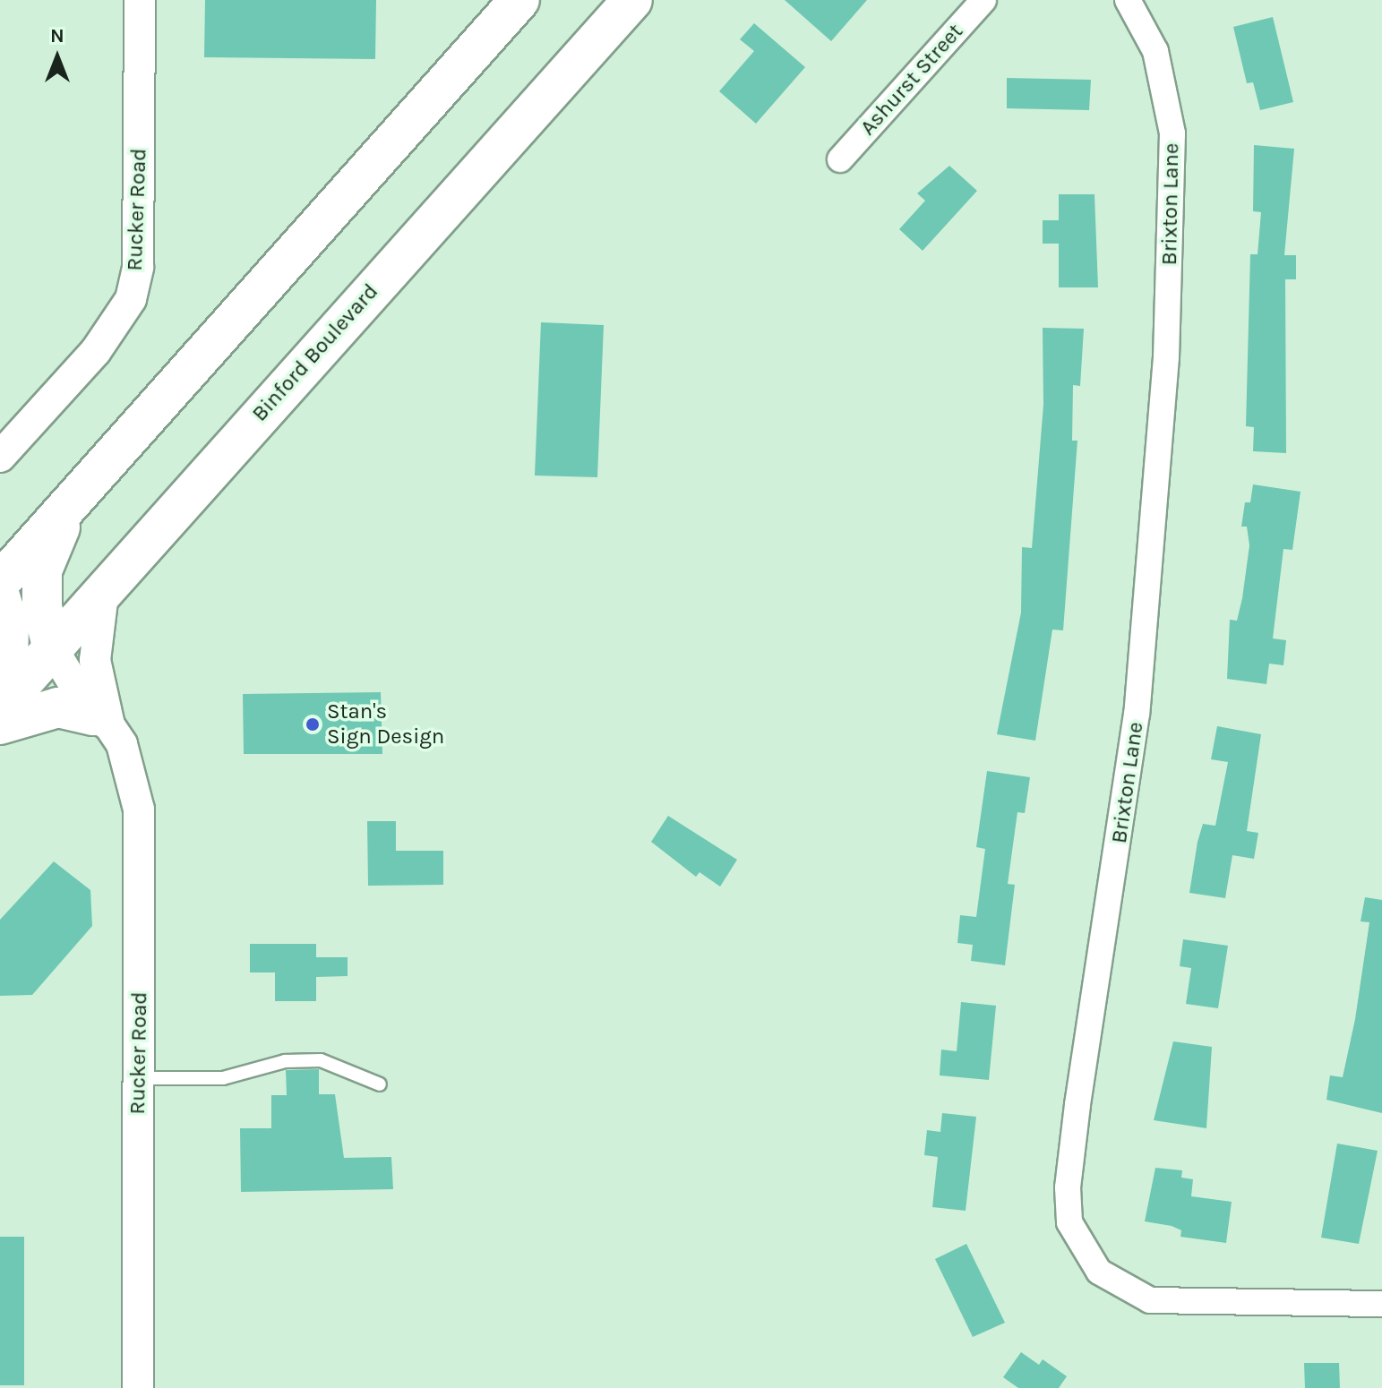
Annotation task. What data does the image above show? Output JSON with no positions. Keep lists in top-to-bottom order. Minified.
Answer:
{"streets":{"main road":["Binford Boulevard"],"street":["Ashurst Street","Brixton Lane","Rucker Road"]},"crossings":[["Rucker Road","Binford Boulevard"]],"places":["Stan's Sign Design"],"north":"top"}
